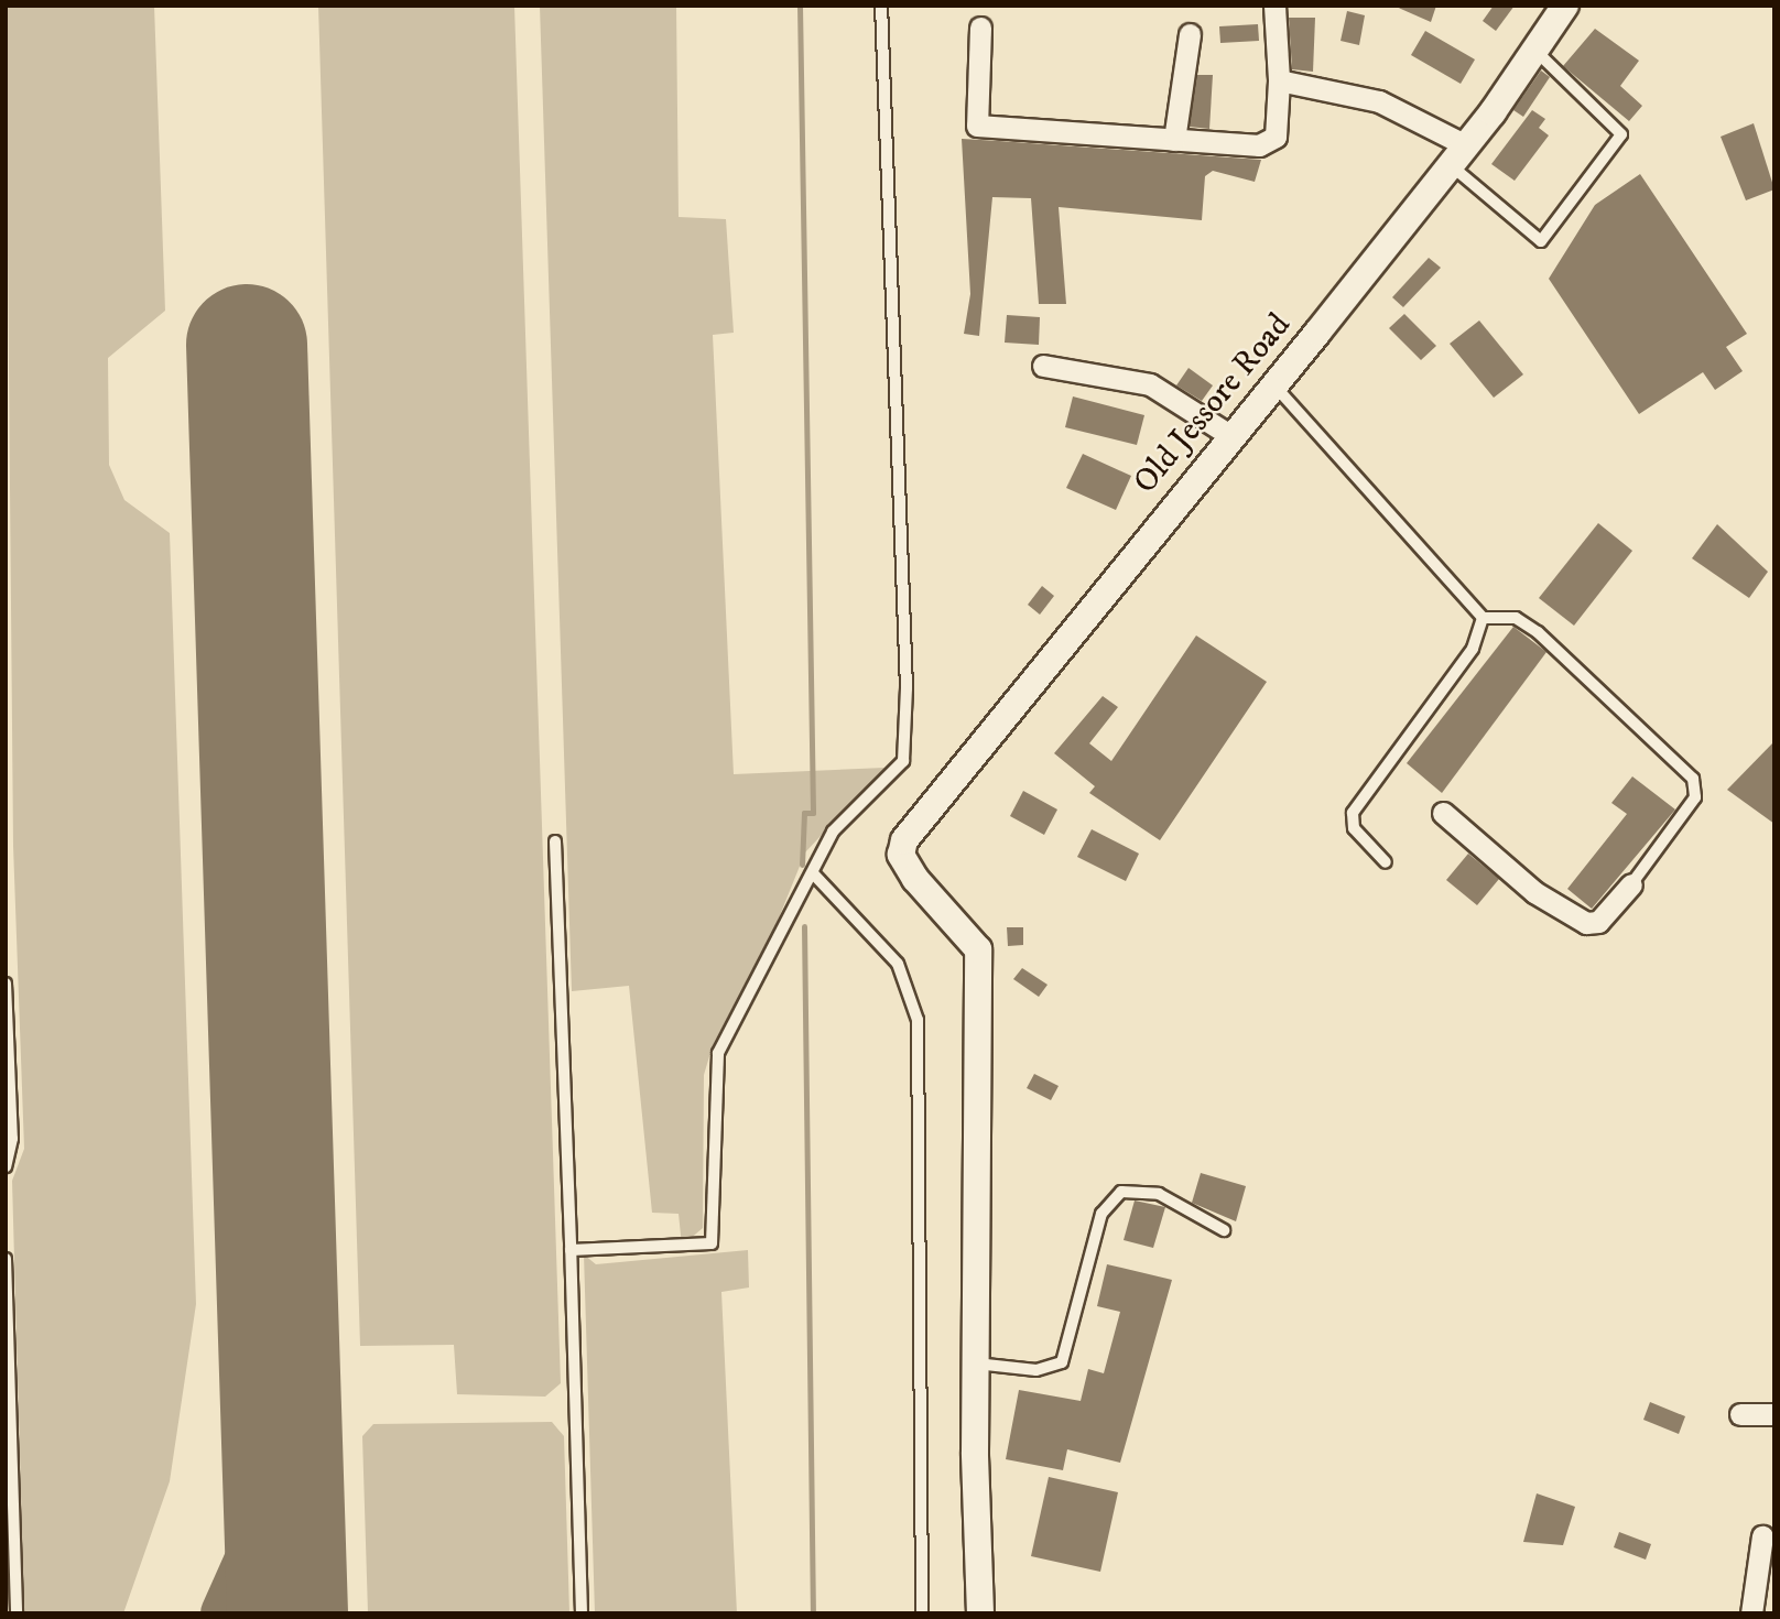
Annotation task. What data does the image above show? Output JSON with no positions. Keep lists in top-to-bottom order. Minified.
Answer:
{"streets":{"street":["Old Jessore Road"]}}
